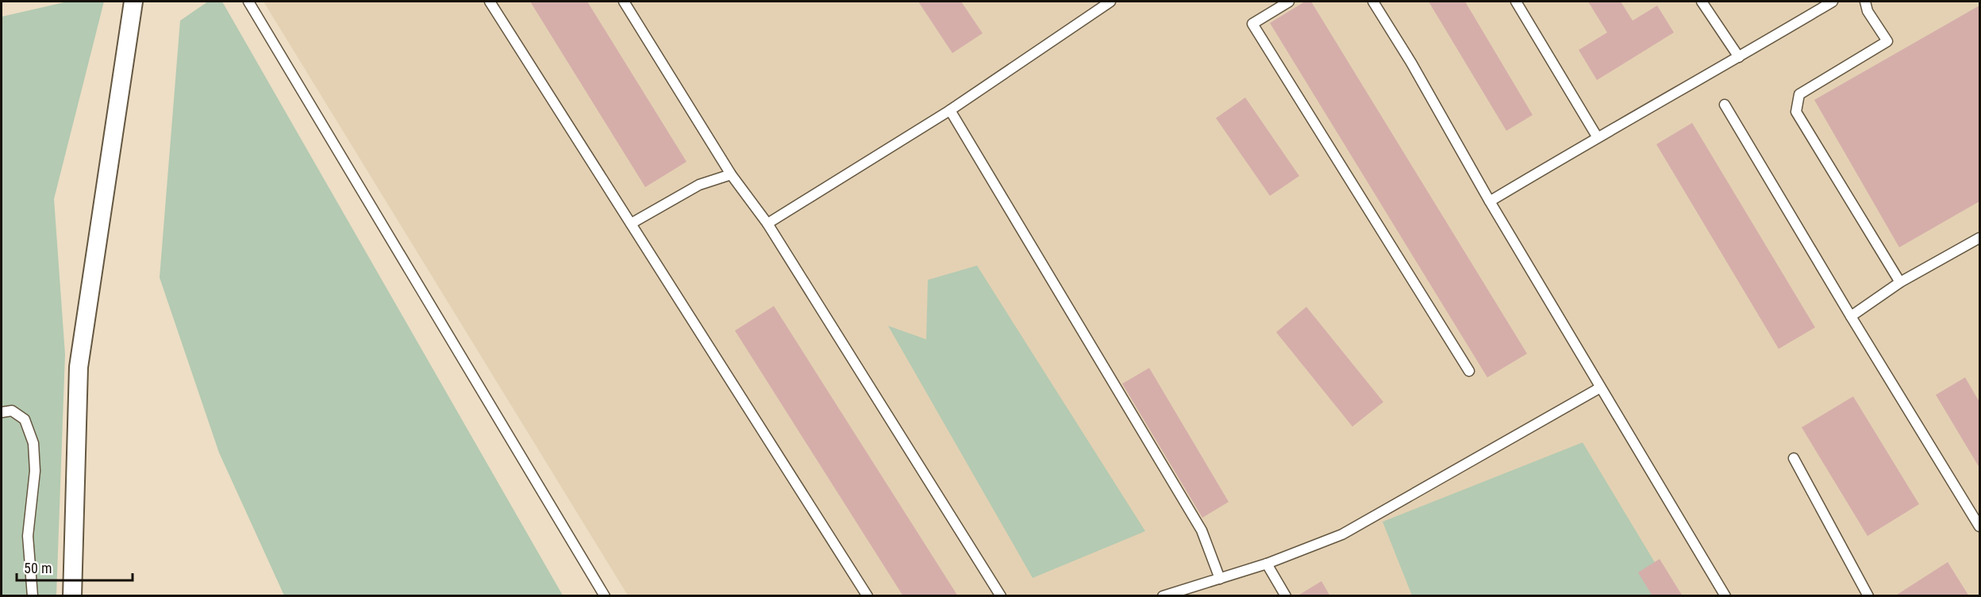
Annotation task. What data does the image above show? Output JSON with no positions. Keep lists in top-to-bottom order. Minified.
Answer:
{"scale_bar":"50 m"}
